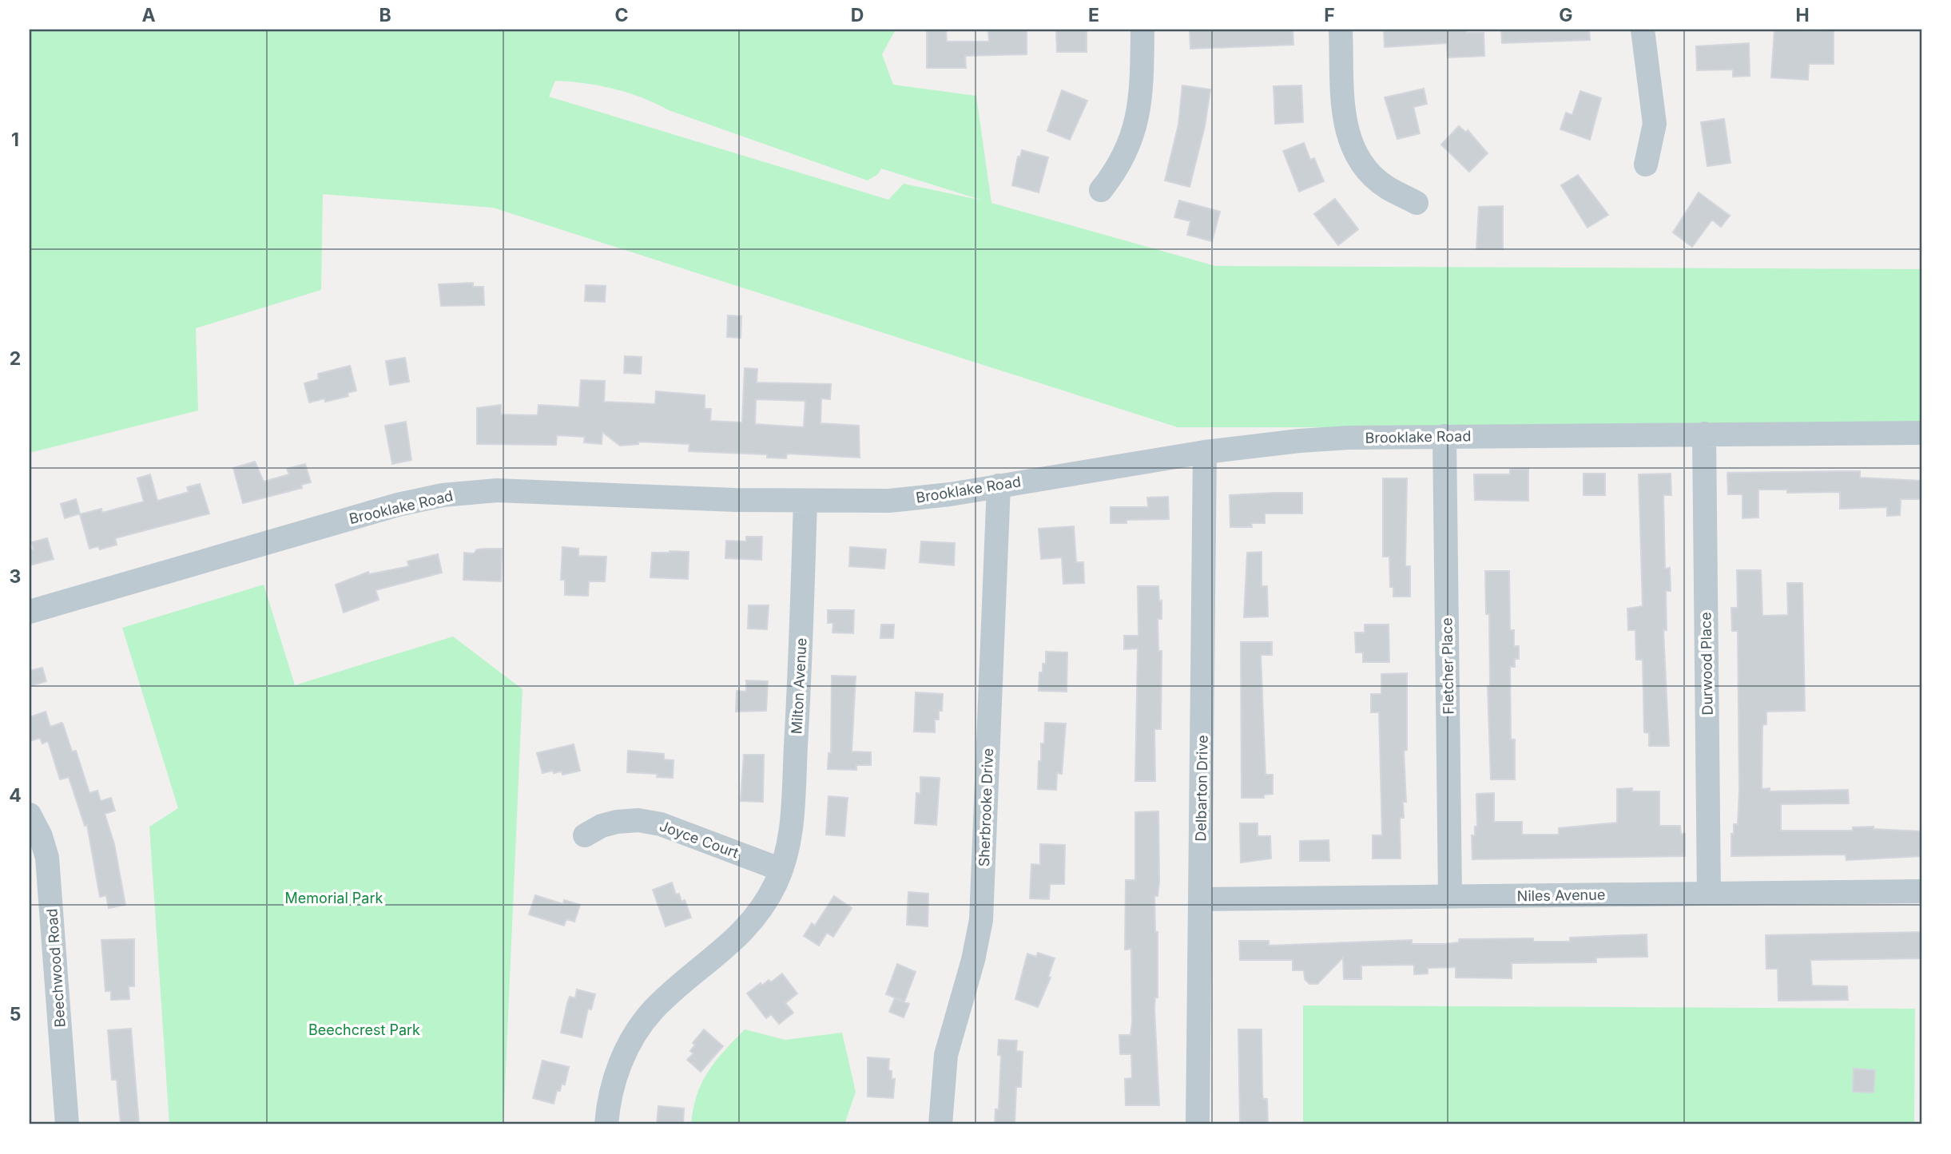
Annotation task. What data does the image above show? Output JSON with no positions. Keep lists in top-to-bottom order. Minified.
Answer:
{"streets":{"street":["Brooklake Road","Durwood Place","Fletcher Place","Milton Avenue","Delbarton Drive","Sherbrooke Drive","Joyce Court","Niles Avenue","Beechwood Road"]},"crossings":[["Brooklake Road","Durwood Place"],["Brooklake Road","Fletcher Place"],["Brooklake Road","Milton Avenue"],["Brooklake Road","Delbarton Drive"],["Brooklake Road","Sherbrooke Drive"],["Durwood Place","Niles Avenue"],["Fletcher Place","Niles Avenue"],["Milton Avenue","Joyce Court"],["Delbarton Drive","Niles Avenue"]],"parks":["Memorial Park","Beechcrest Park"],"grid":{"columns":["A","B","C","D","E","F","G","H"],"rows":["1","2","3","4","5"]}}
